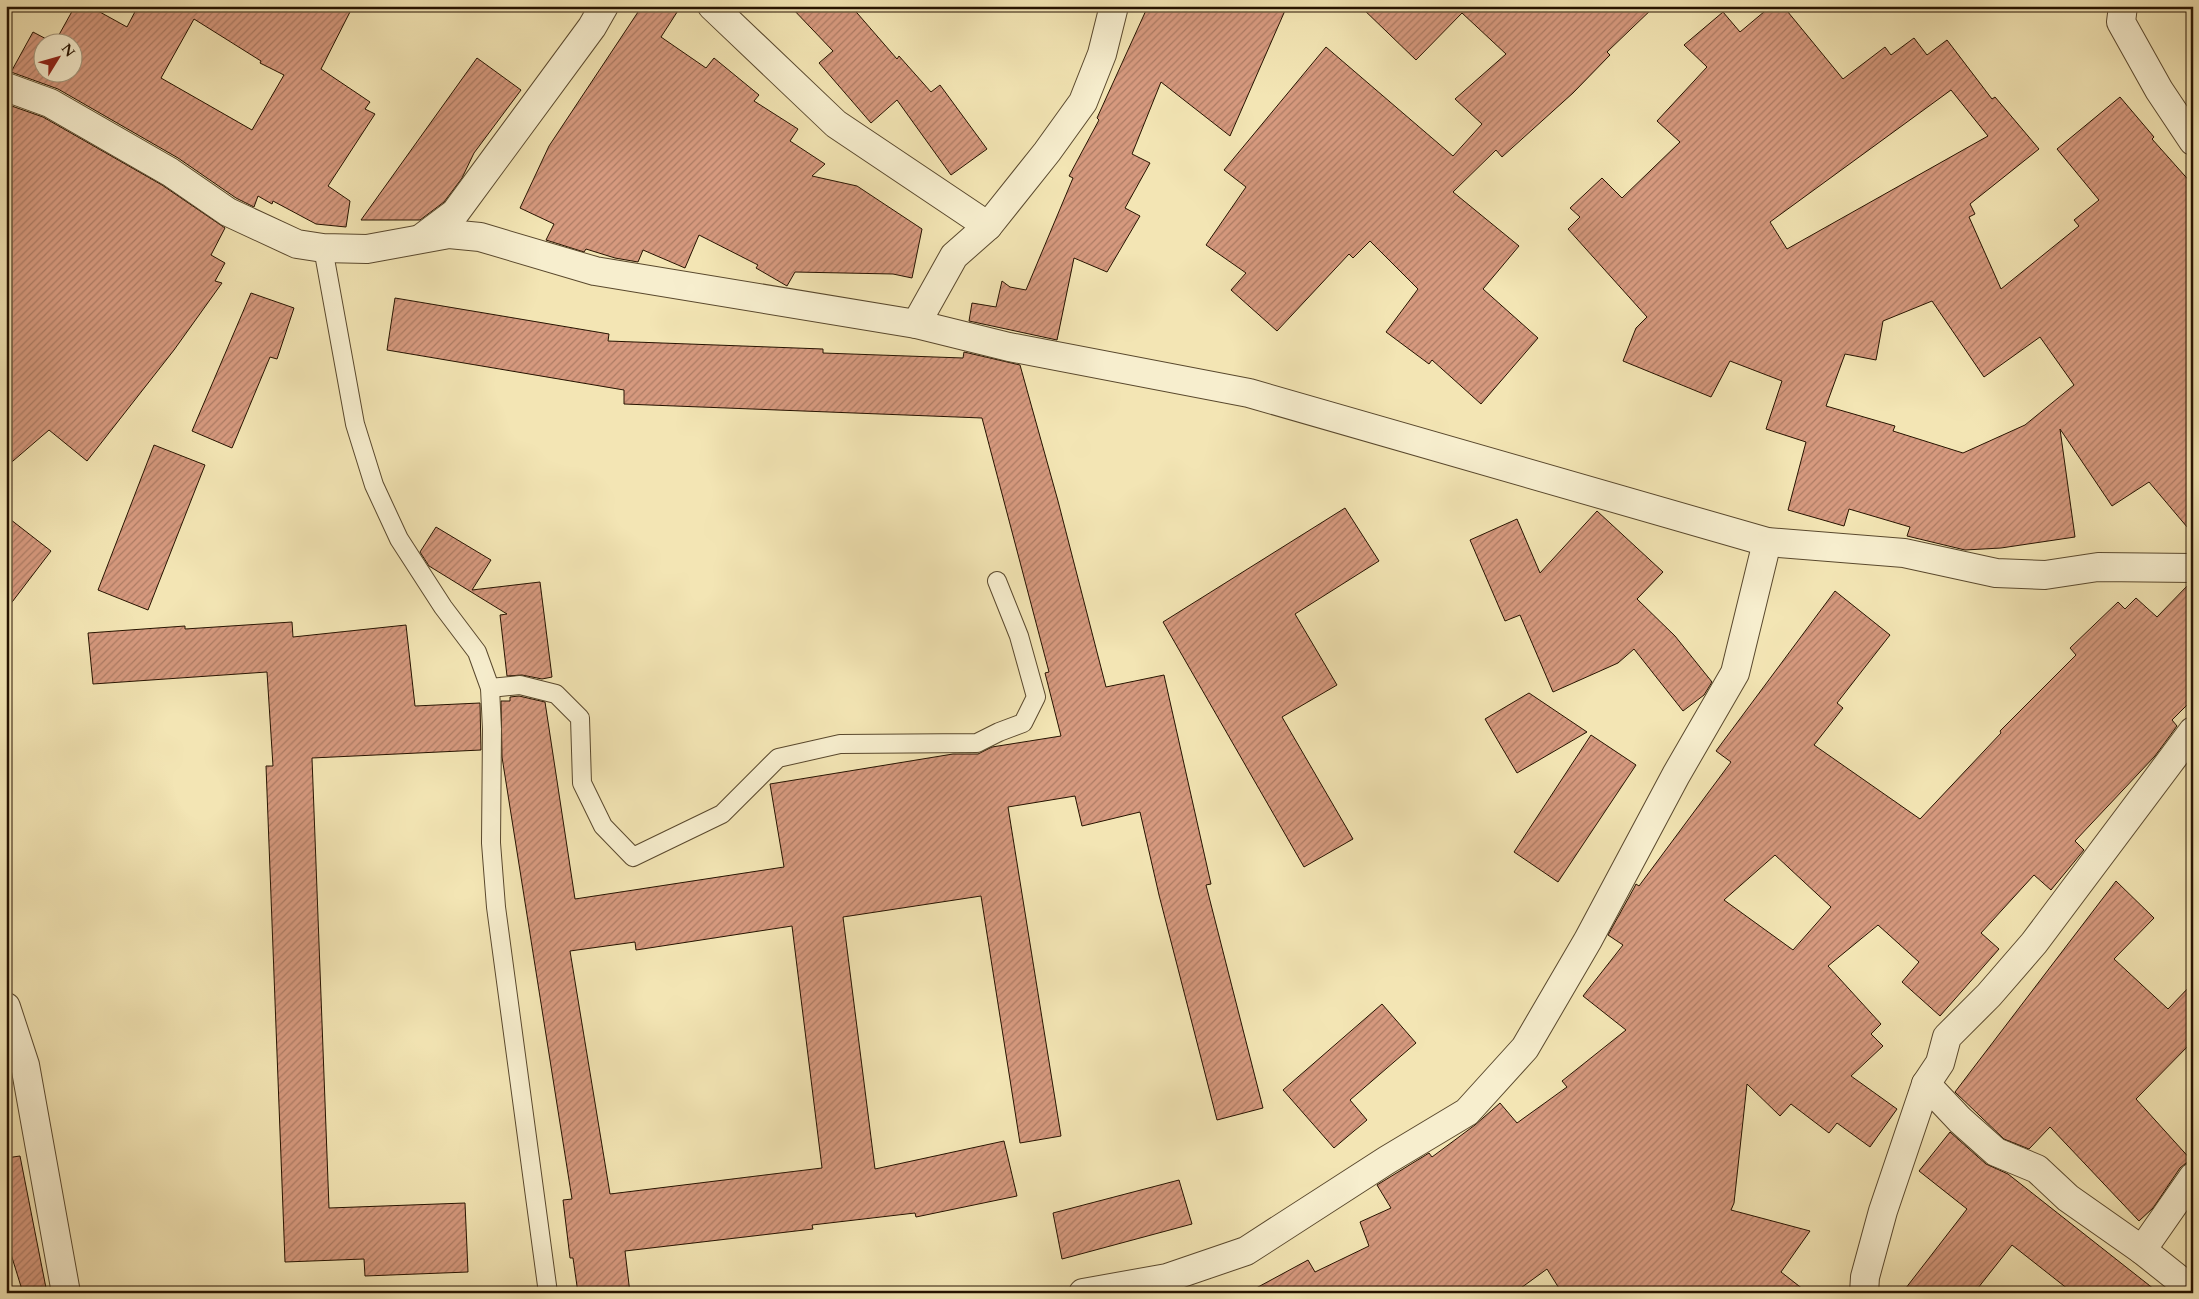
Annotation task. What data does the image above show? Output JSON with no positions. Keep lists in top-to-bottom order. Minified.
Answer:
{"north":"top right"}
